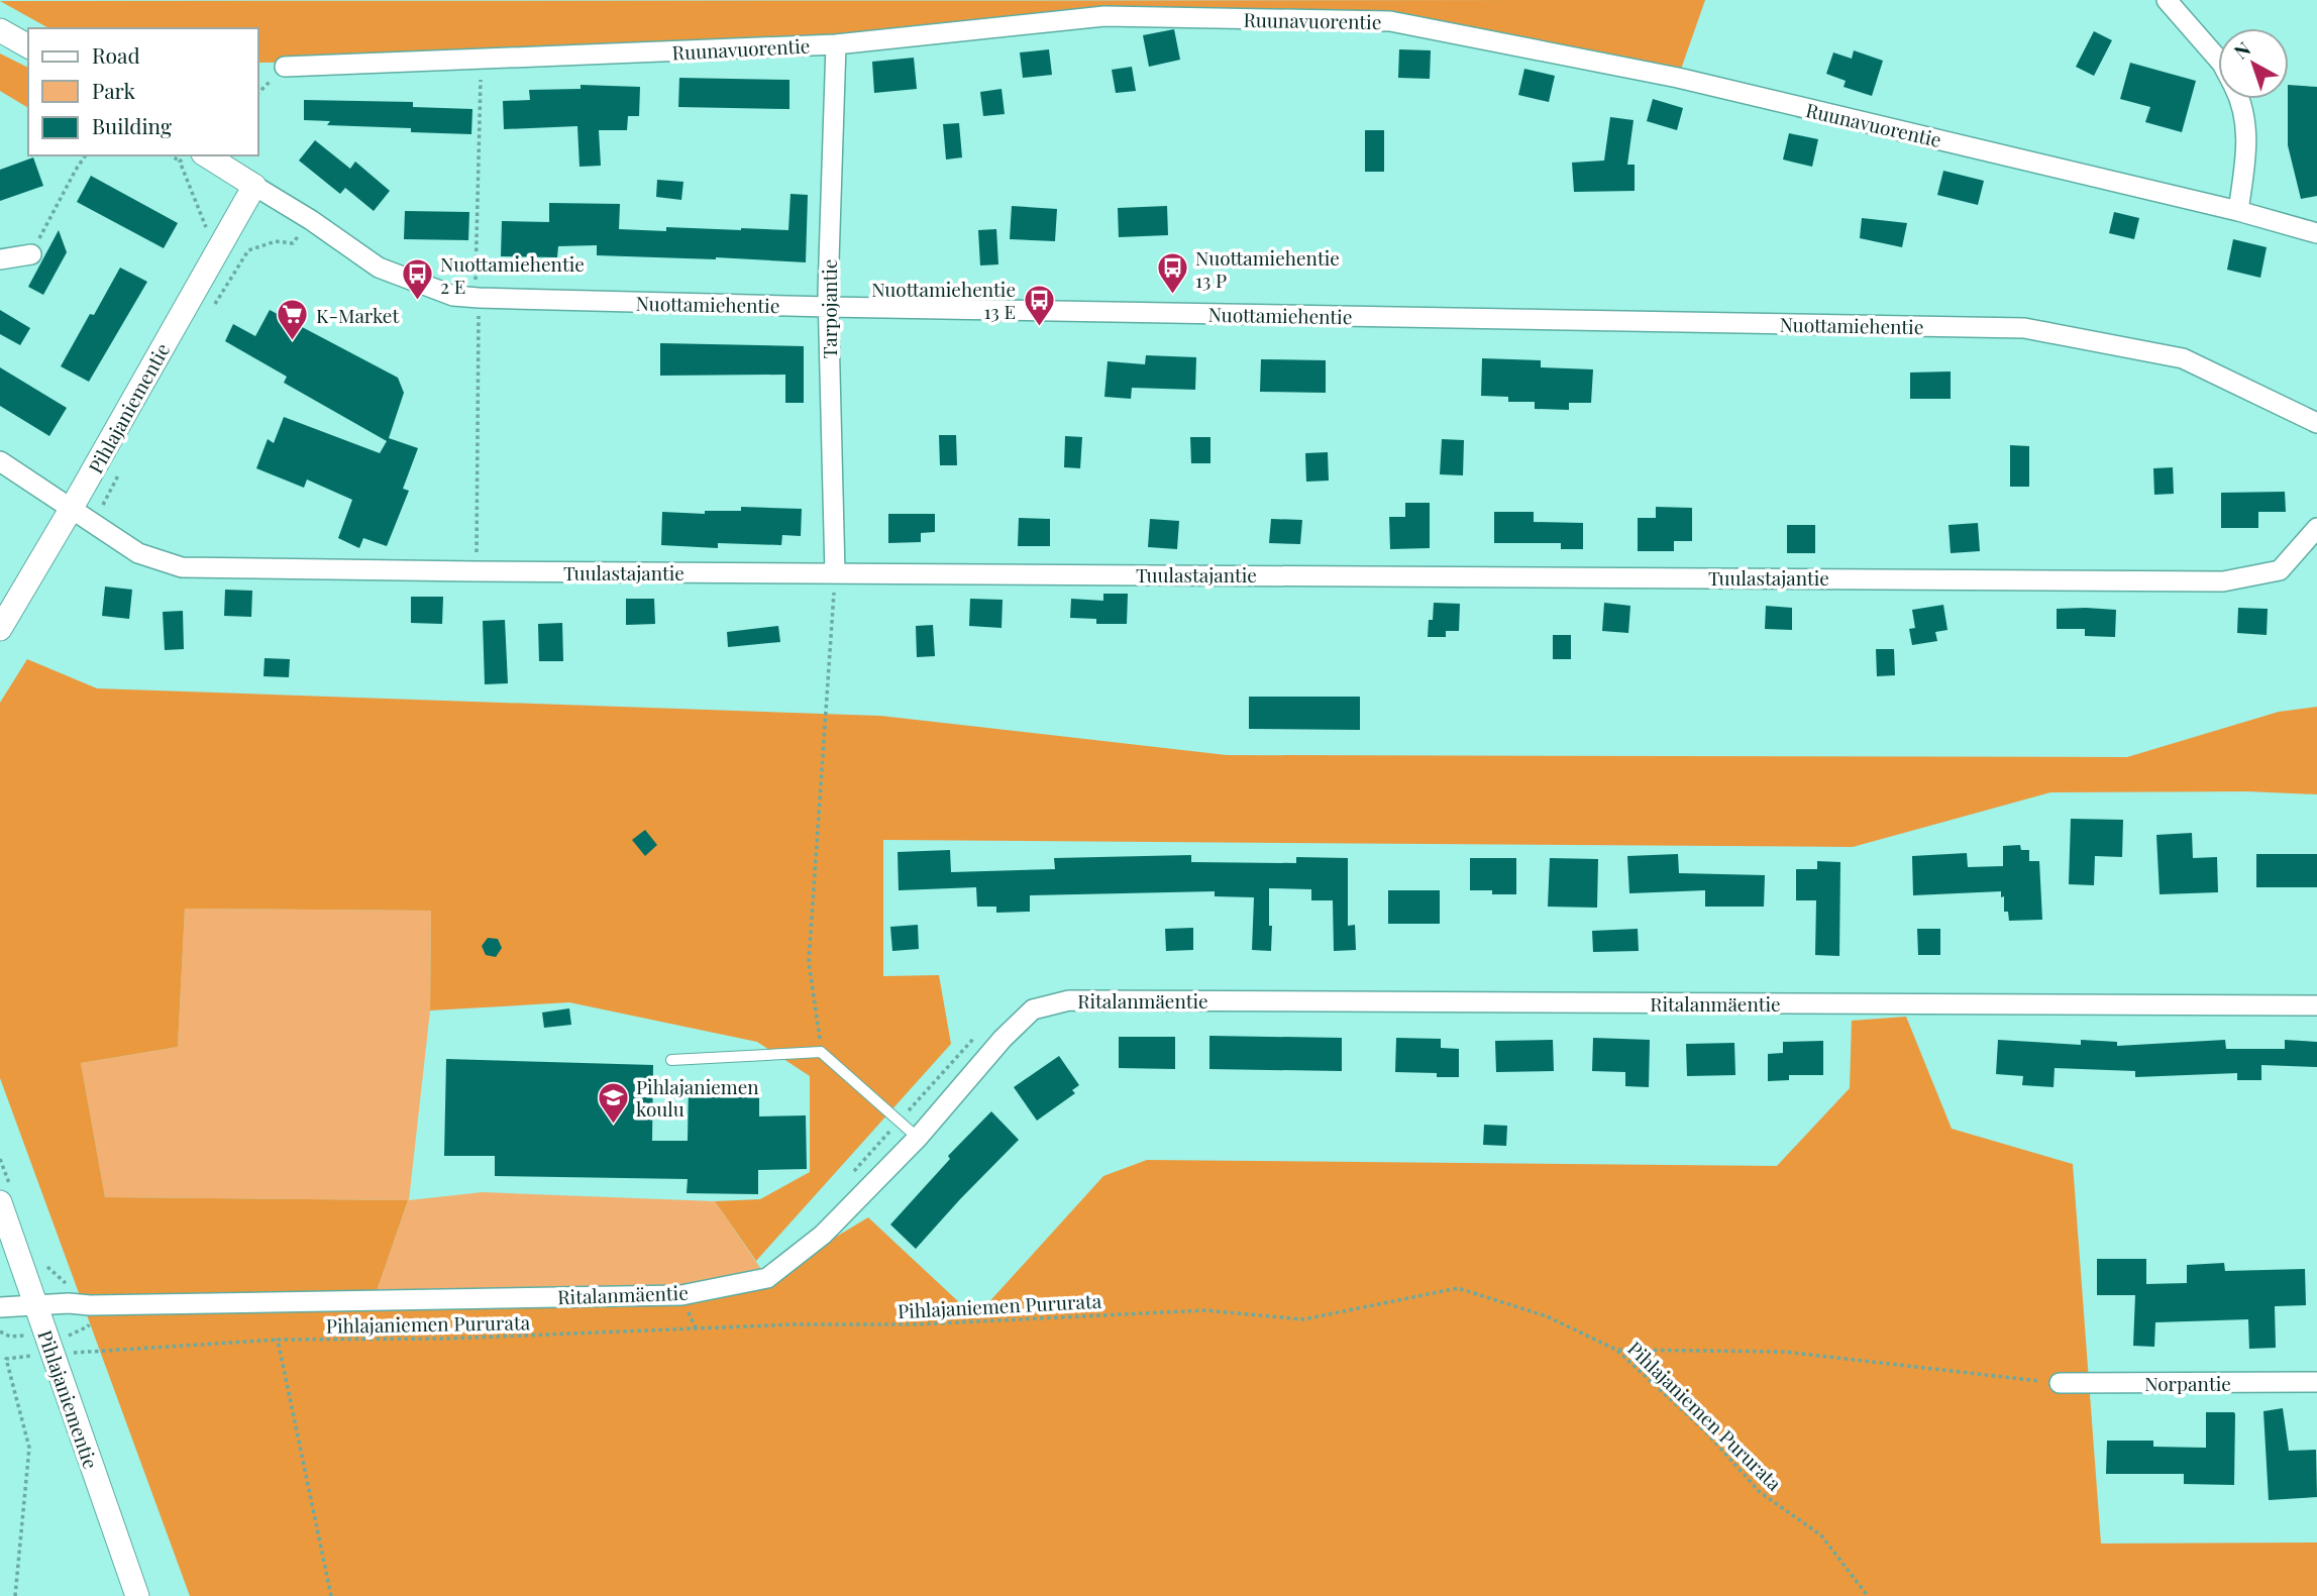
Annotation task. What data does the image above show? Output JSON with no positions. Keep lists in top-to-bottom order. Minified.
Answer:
{"streets":{"street":["Ruunavuorentie","Nuottamiehentie","Tarpojantie","Pihlajaniementie","Tuulastajantie","Ritalanmäentie","Norpantie"],"path":["Pihlajaniemen Pururata"]},"crossings":[["Ruunavuorentie","Tarpojantie"],["Nuottamiehentie","Tarpojantie"],["Nuottamiehentie","Pihlajaniementie"],["Tarpojantie","Tuulastajantie"],["Pihlajaniementie","Tuulastajantie"],["Pihlajaniementie","Ritalanmäentie"],["Pihlajaniementie","Pihlajaniemen Pururata"]],"places":{"bus stop":["Nuottamiehentie 13 P","Nuottamiehentie 2 E","Nuottamiehentie 13 E"],"supermarket":["K-Market"],"school or university":["Pihlajaniemen koulu"]},"legend":["Road","Park","Building"],"north":"top left"}
